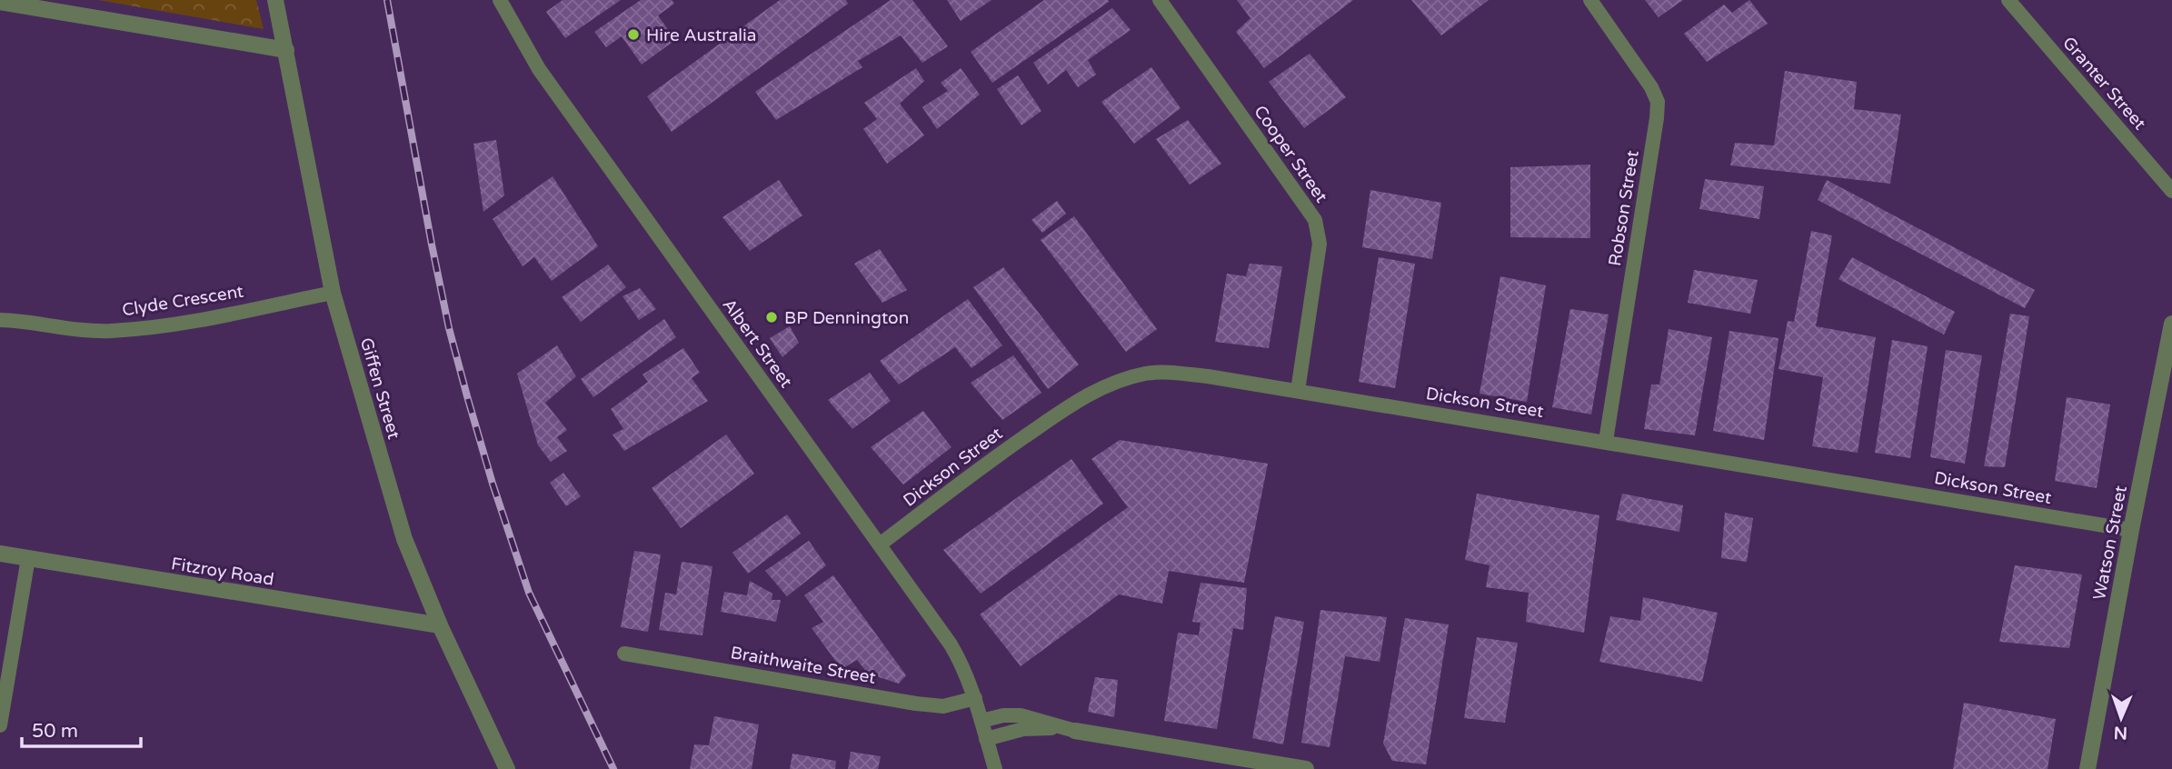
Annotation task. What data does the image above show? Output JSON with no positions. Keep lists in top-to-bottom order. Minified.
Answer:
{"streets":{"street":["Granter Street","Cooper Street","Robson Street","Clyde Crescent","Albert Street","Giffen Street","Dickson Street","Watson Street","Fitzroy Road","Braithwaite Street"]},"crossings":[["Cooper Street","Dickson Street"],["Robson Street","Dickson Street"],["Clyde Crescent","Giffen Street"],["Albert Street","Dickson Street"],["Albert Street","Braithwaite Street"],["Giffen Street","Fitzroy Road"],["Dickson Street","Watson Street"]],"places":["Hire Australia","BP Dennington"],"scale_bar":"50 m","north":"bottom"}
